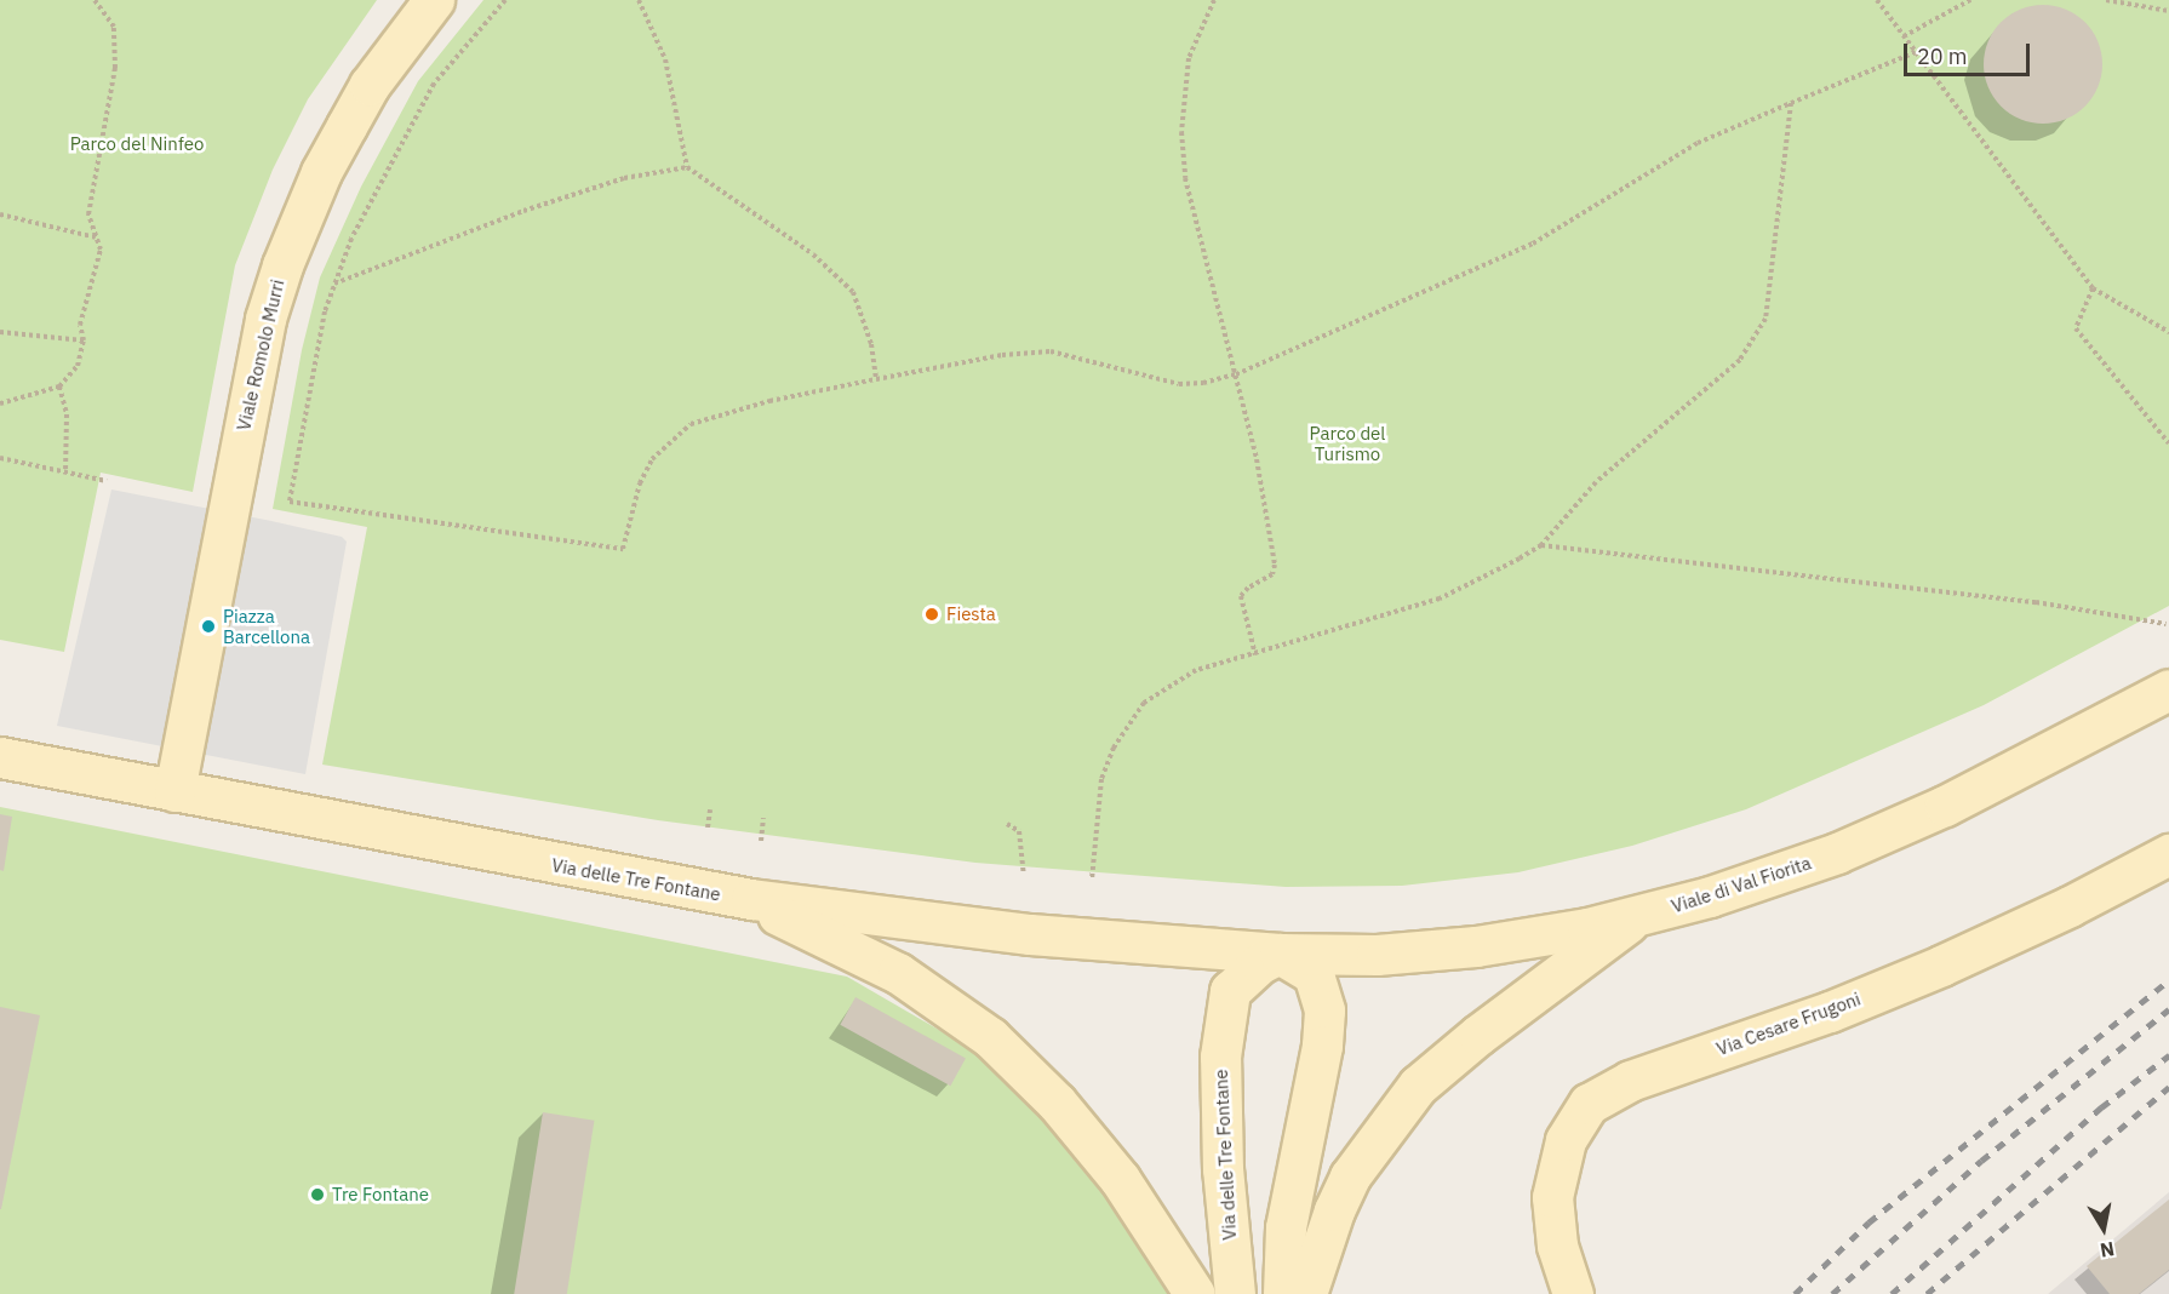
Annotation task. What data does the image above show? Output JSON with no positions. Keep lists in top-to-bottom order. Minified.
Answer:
{"streets":{"main road":["Viale Romolo Murri","Via delle Tre Fontane","Viale di Val Fiorita","Via Cesare Frugoni"]},"crossings":[["Viale Romolo Murri","Via delle Tre Fontane"],["Via delle Tre Fontane","Viale di Val Fiorita"]],"parks":["Parco del Ninfeo","Parco del Turismo"],"places":["Fiesta","Piazza Barcellona","Tre Fontane"],"scale_bar":"20 m","north":"bottom"}
